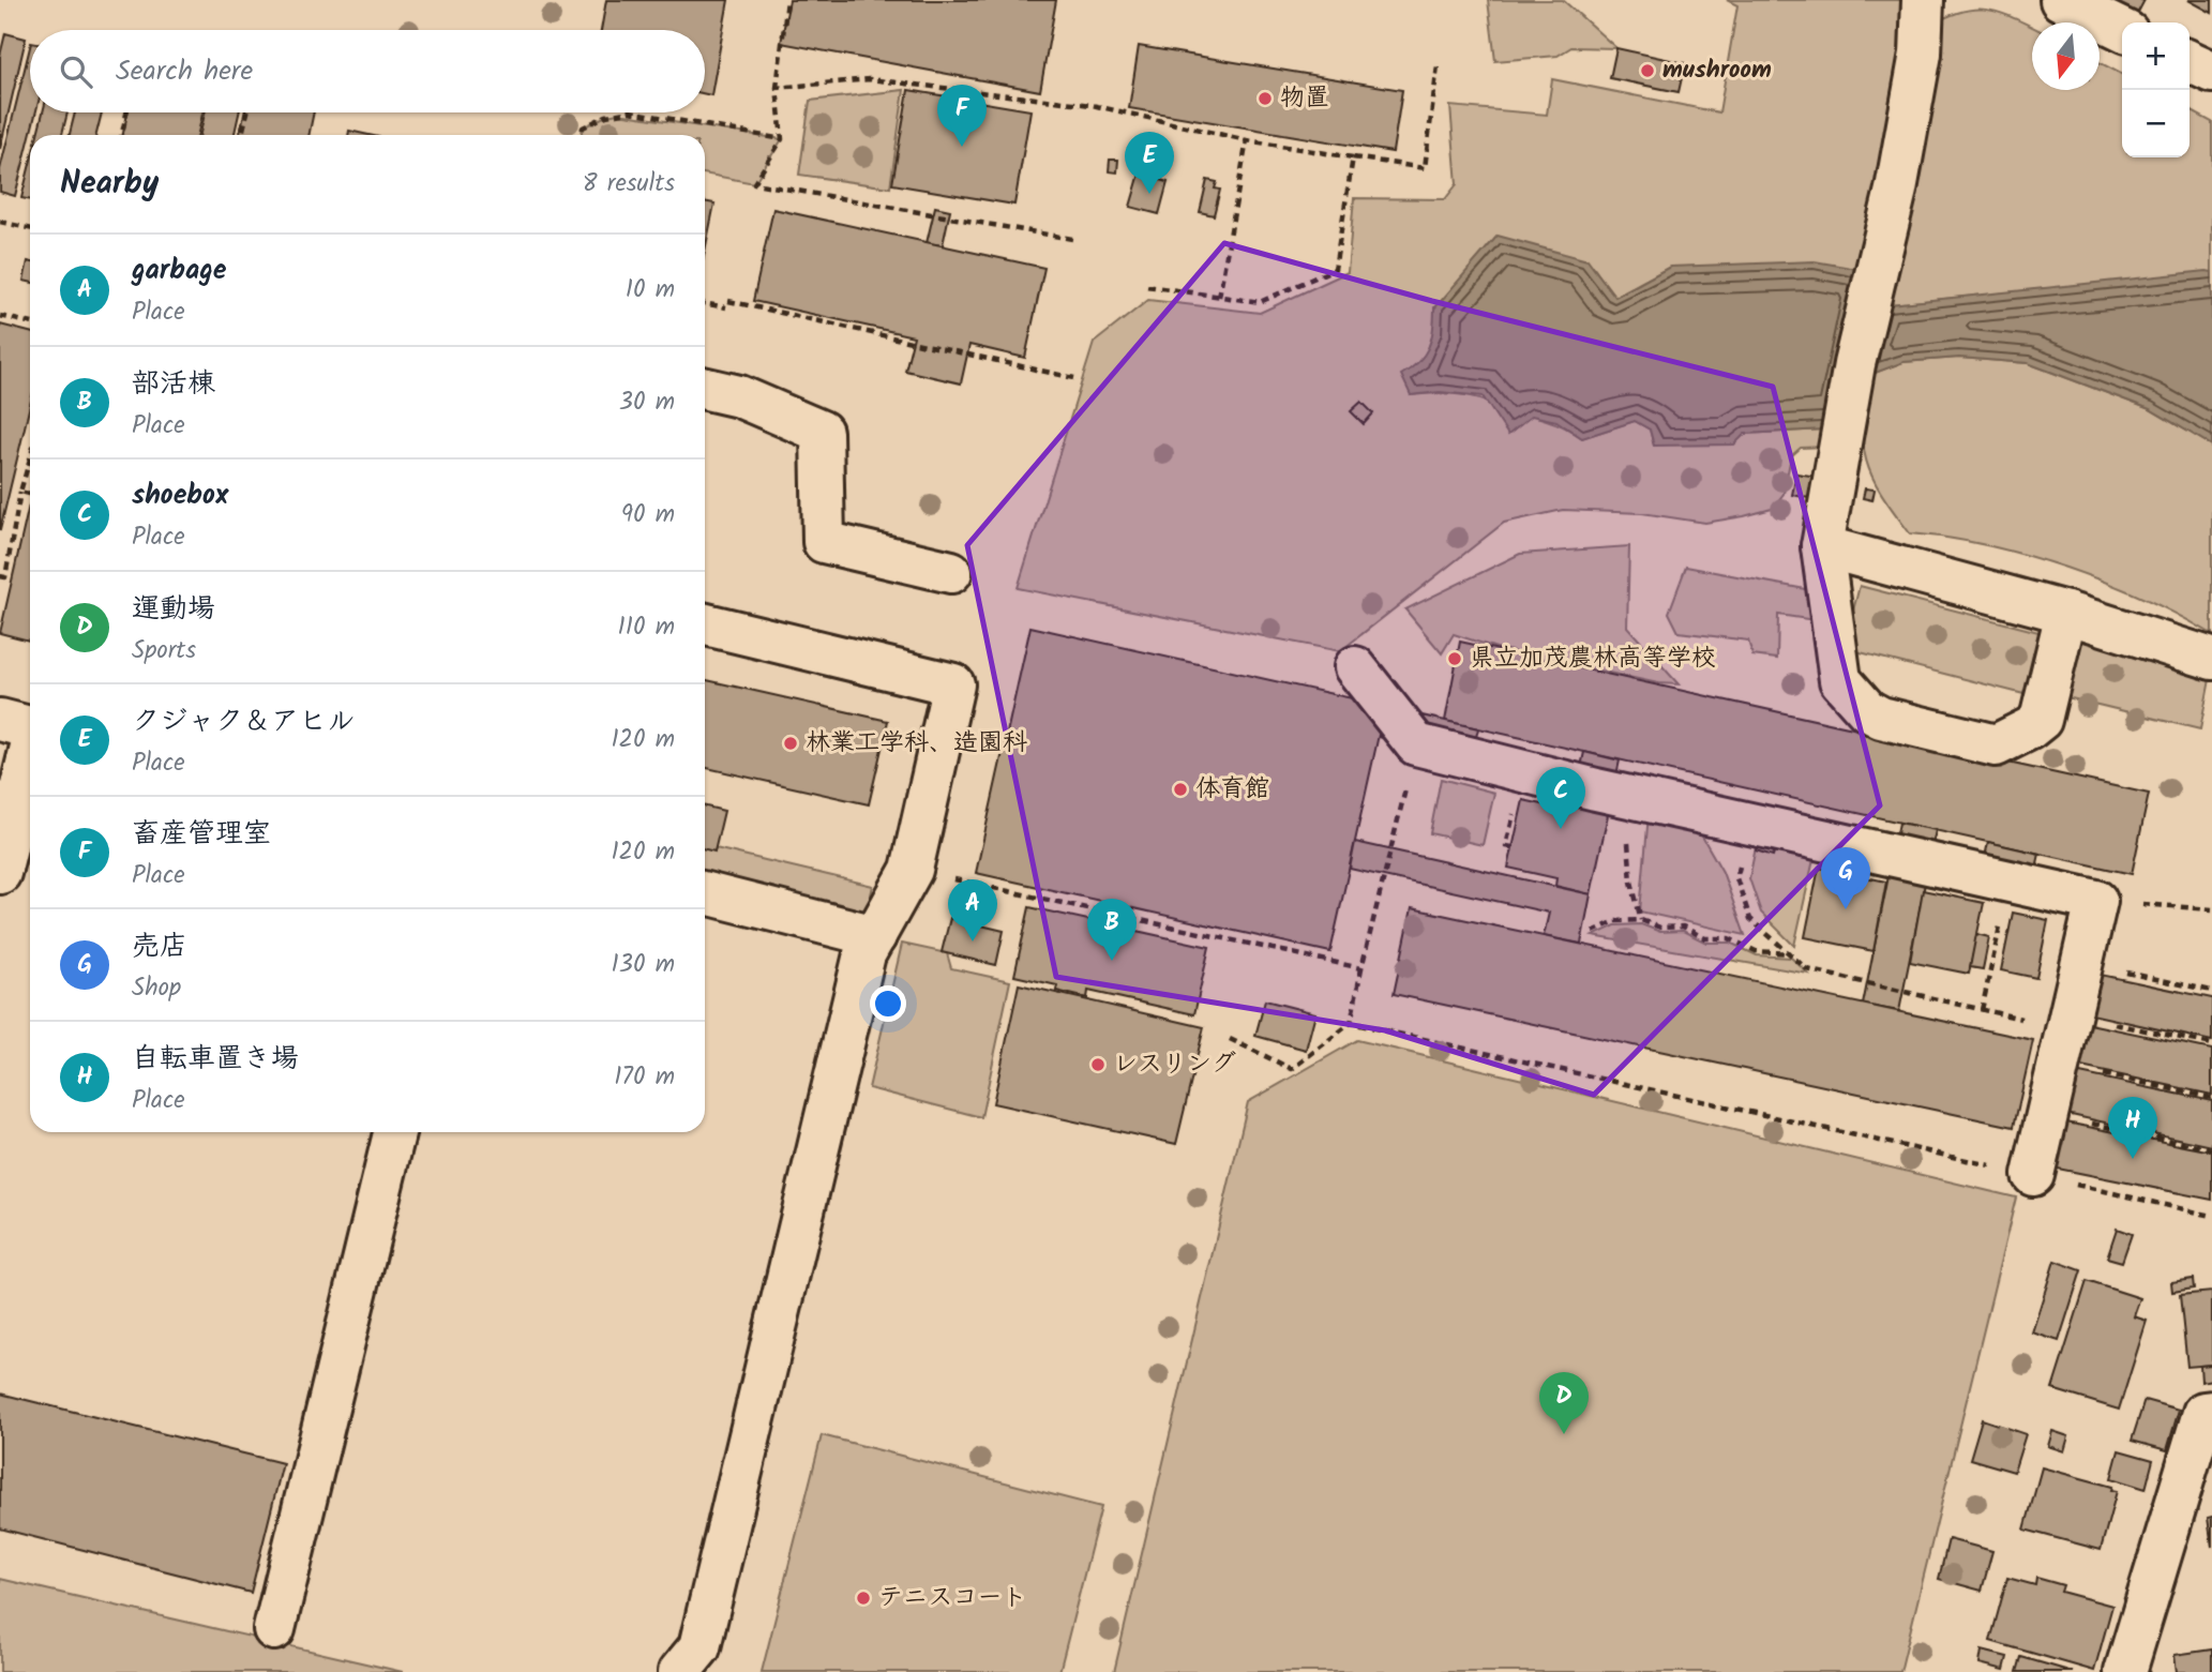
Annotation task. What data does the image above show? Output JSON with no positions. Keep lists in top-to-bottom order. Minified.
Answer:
{"places":["mushroom","物置","県立加茂農林高等学校","林業工学科、造園科","体育館","レスリング","テニスコート"],"north":"bottom","page":{"map_buttons":["+","−"],"search":"Search here","pins":["F","E","C","G","A","B","H","D"],"heading":["Nearby","8 results"],"list":[{"mark":"A","name":"garbage","note":"Place","value":"10 m"},{"mark":"B","name":"部活棟","note":"Place","value":"30 m"},{"mark":"C","name":"shoebox","note":"Place","value":"90 m"},{"mark":"D","name":"運動場","note":"Sports","value":"110 m"},{"mark":"E","name":"クジャク＆アヒル","note":"Place","value":"120 m"},{"mark":"F","name":"畜産管理室","note":"Place","value":"120 m"},{"mark":"G","name":"売店","note":"Shop","value":"130 m"},{"mark":"H","name":"自転車置き場","note":"Place","value":"170 m"}]}}
